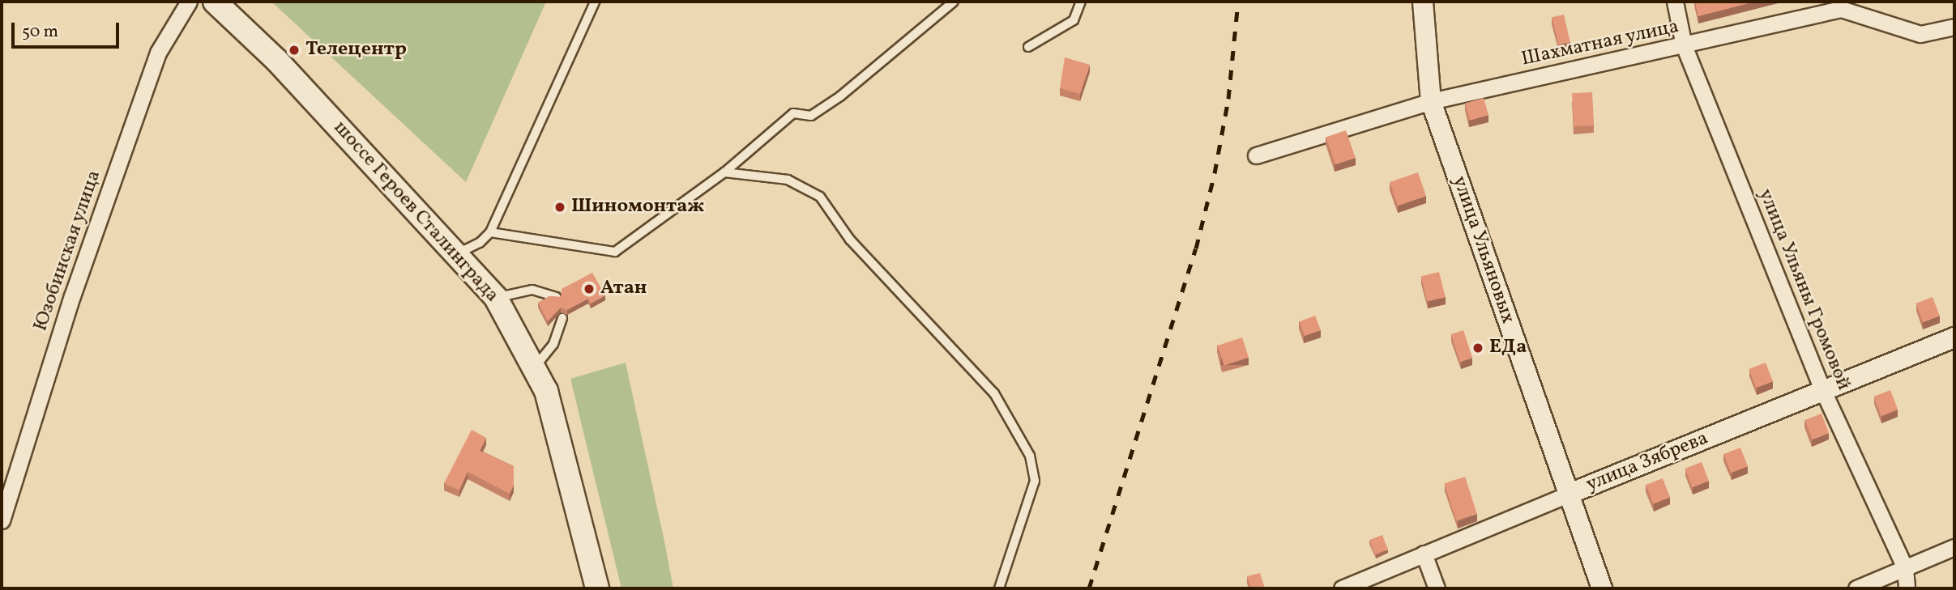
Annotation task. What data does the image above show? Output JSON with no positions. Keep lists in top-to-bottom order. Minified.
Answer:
{"streets":{"main road":["шоссе Героев Сталинграда"],"street":["Шахматная улица","улица Ульяновых","Юзобинская улица","улица Ульяны Громовой","улица Зябрева"]},"crossings":[["Шахматная улица","улица Ульяновых"],["Шахматная улица","улица Ульяны Громовой"],["улица Ульяновых","улица Зябрева"],["улица Ульяны Громовой","улица Зябрева"]],"places":["Телецентр","Шиномонтаж","Атан","ЕДа"],"scale_bar":"50 m"}
